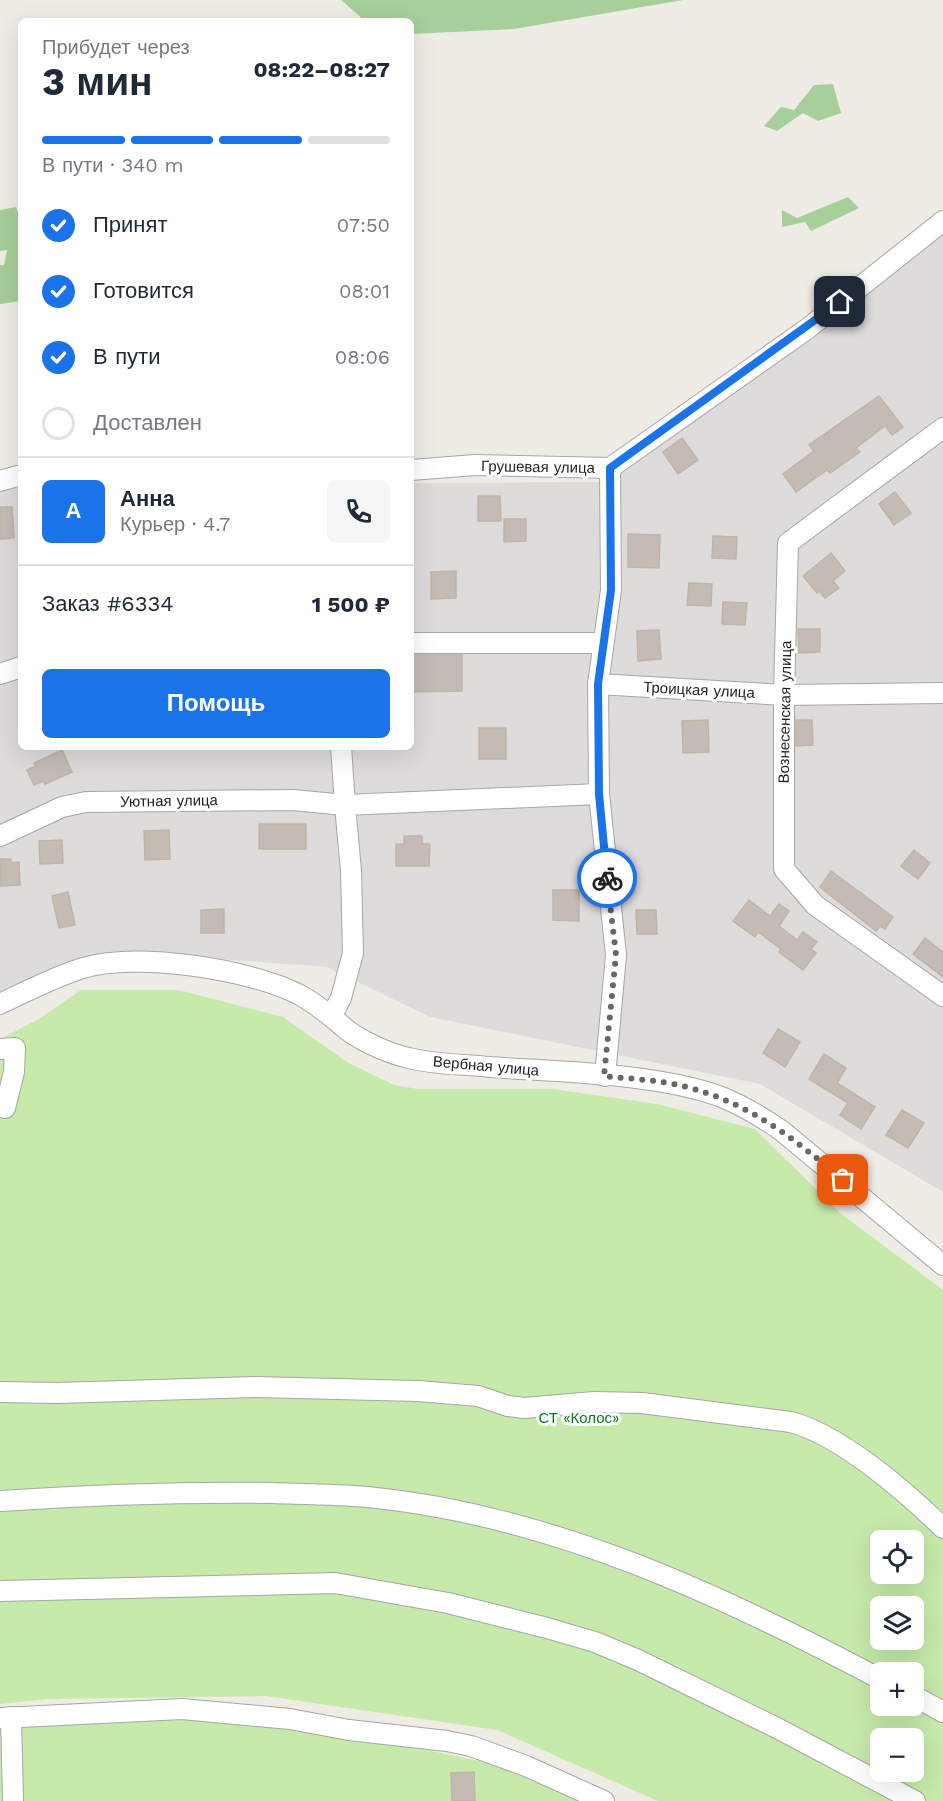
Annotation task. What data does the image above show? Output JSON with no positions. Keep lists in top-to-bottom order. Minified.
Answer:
{"streets":{"street":["Грушевая улица","Троицкая улица","Вознесенская улица","Уютная улица","Вербная улица"]},"crossings":[["Троицкая улица","Вознесенская улица"]],"parks":["СТ «Колос»"],"page":{"heading":["3 мин","Прибудет через","08:22–08:27"],"panel":["Анна","Курьер · 4.7","Заказ #6334","1 500 ₽"],"bar":"В пути · 340 m","list":[["Принят","07:50"],["Готовится","08:01"],["В пути","08:06"],"Доставлен"],"round":"А","buttons":"Помощь","map_buttons":["+","−"]}}
